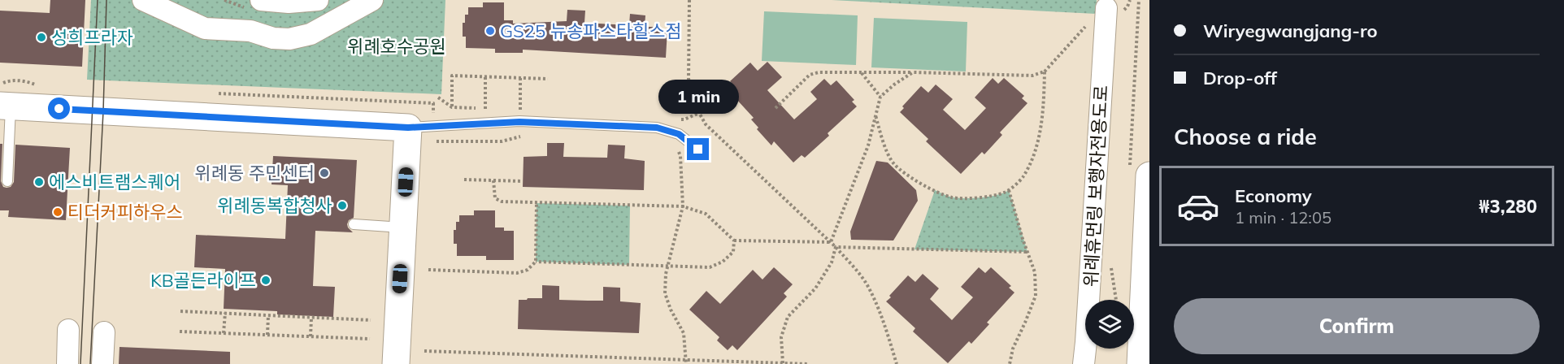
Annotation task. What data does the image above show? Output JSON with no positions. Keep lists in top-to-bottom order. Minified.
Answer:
{"streets":{"street":["위례휴먼링 보행자전용도로"]},"parks":["위례호수공원"],"places":["GS25 뉴송파스타힐스점","성희프라자","위례동 주민센터","에스비트램스퀘어","위례동복합청사","티더커피하우스","KB골든라이프"],"page":{"banner":["Wiryegwangjang-ro","Drop-off"],"bubble":"1 min","heading":"Choose a ride","list":[{"name":"Economy","note":"1 min · 12:05","value":"₩3,280"}],"buttons":"Confirm"}}
